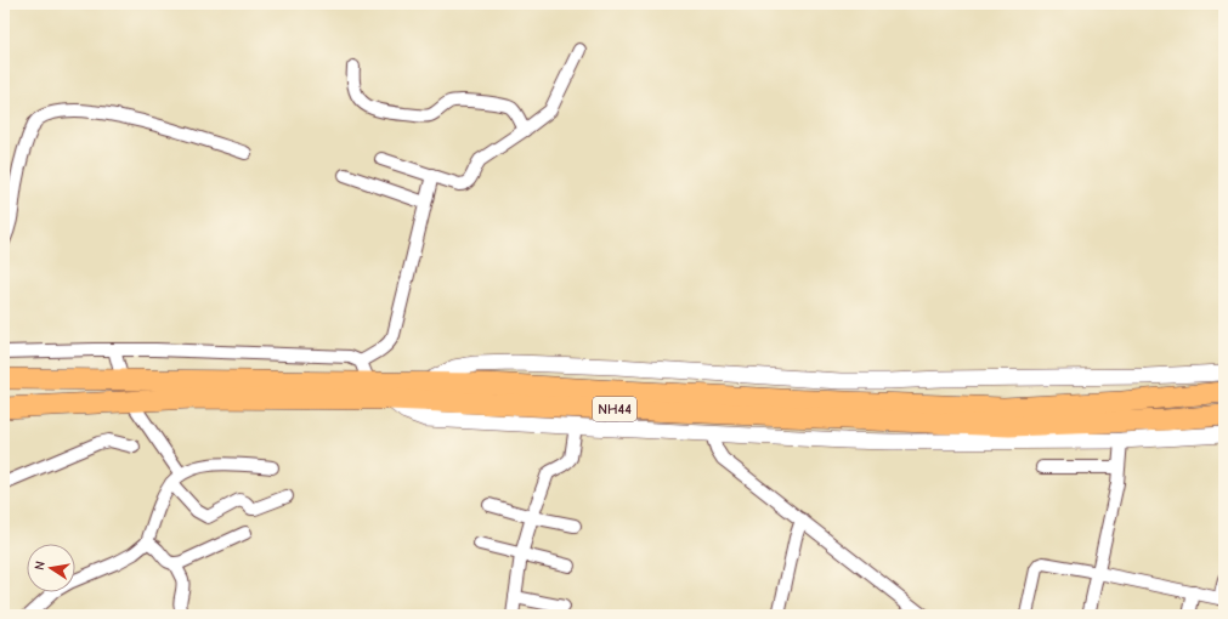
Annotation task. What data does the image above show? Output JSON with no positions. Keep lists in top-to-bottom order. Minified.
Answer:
{"streets":{"highway":["NH44"]},"north":"left"}
